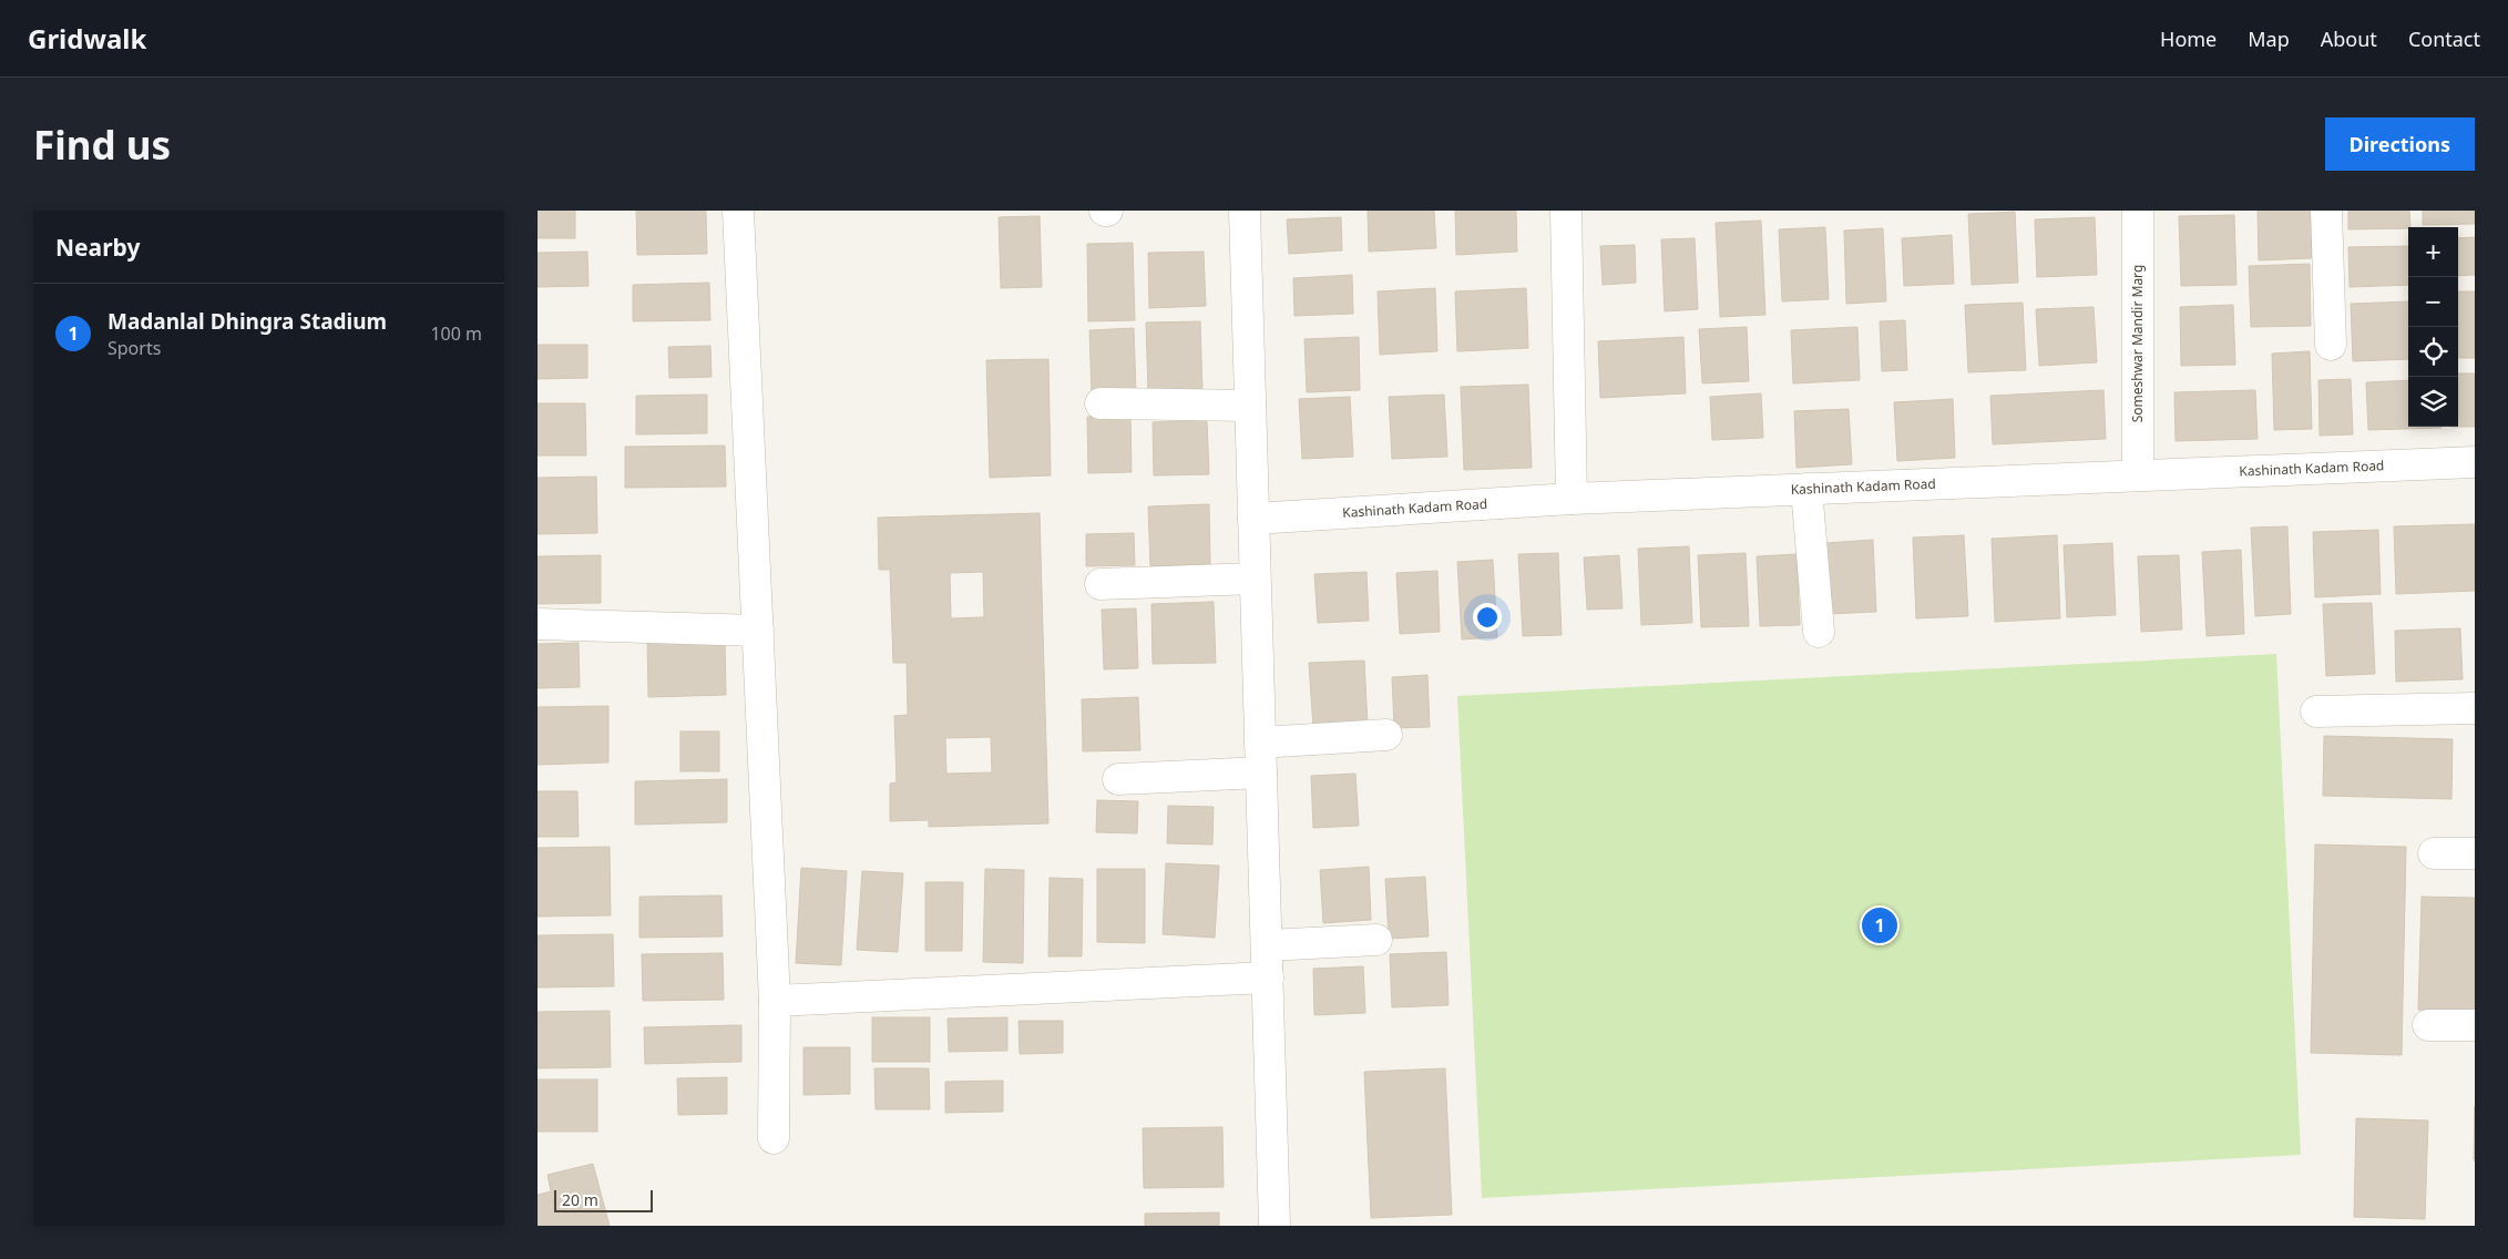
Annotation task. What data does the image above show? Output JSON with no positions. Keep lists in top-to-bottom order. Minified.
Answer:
{"streets":{"street":["Someshwar Mandir Marg","Kashinath Kadam Road"]},"crossings":[["Someshwar Mandir Marg","Kashinath Kadam Road"]],"scale_bar":"20 m","page":{"header":"Gridwalk","nav":["Home","Map","About","Contact"],"buttons":"Directions","title":"Find us","heading":"Nearby","map_buttons":["+","−"],"list":[{"mark":"1","name":"Madanlal Dhingra Stadium","note":"Sports","value":"100 m"}],"pins":"1","scale":"20 m"}}
